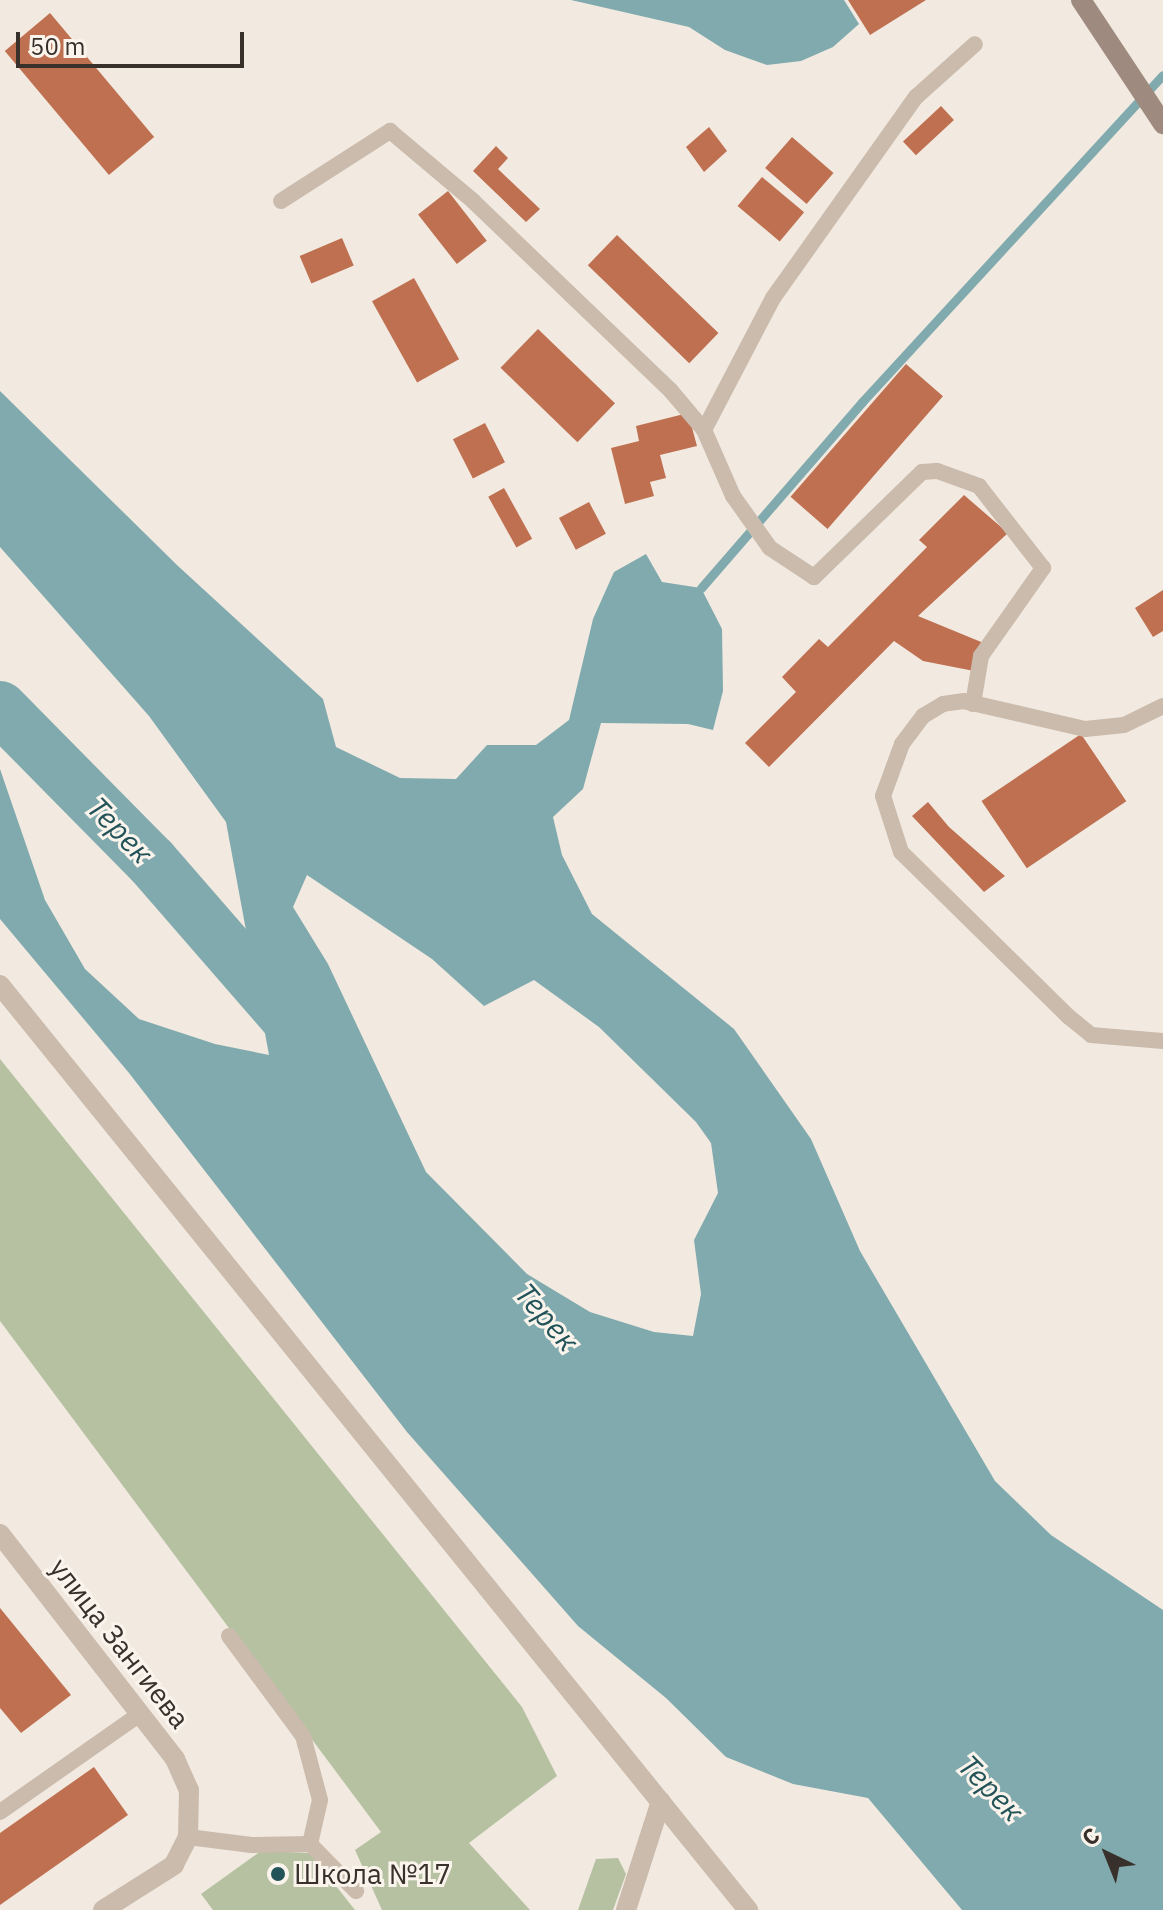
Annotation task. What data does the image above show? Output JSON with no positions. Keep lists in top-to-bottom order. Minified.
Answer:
{"streets":{"street":["улица Зангиева"]},"water":["Терек"],"places":["Школа №17"],"scale_bar":"50 m","north":"top left"}
